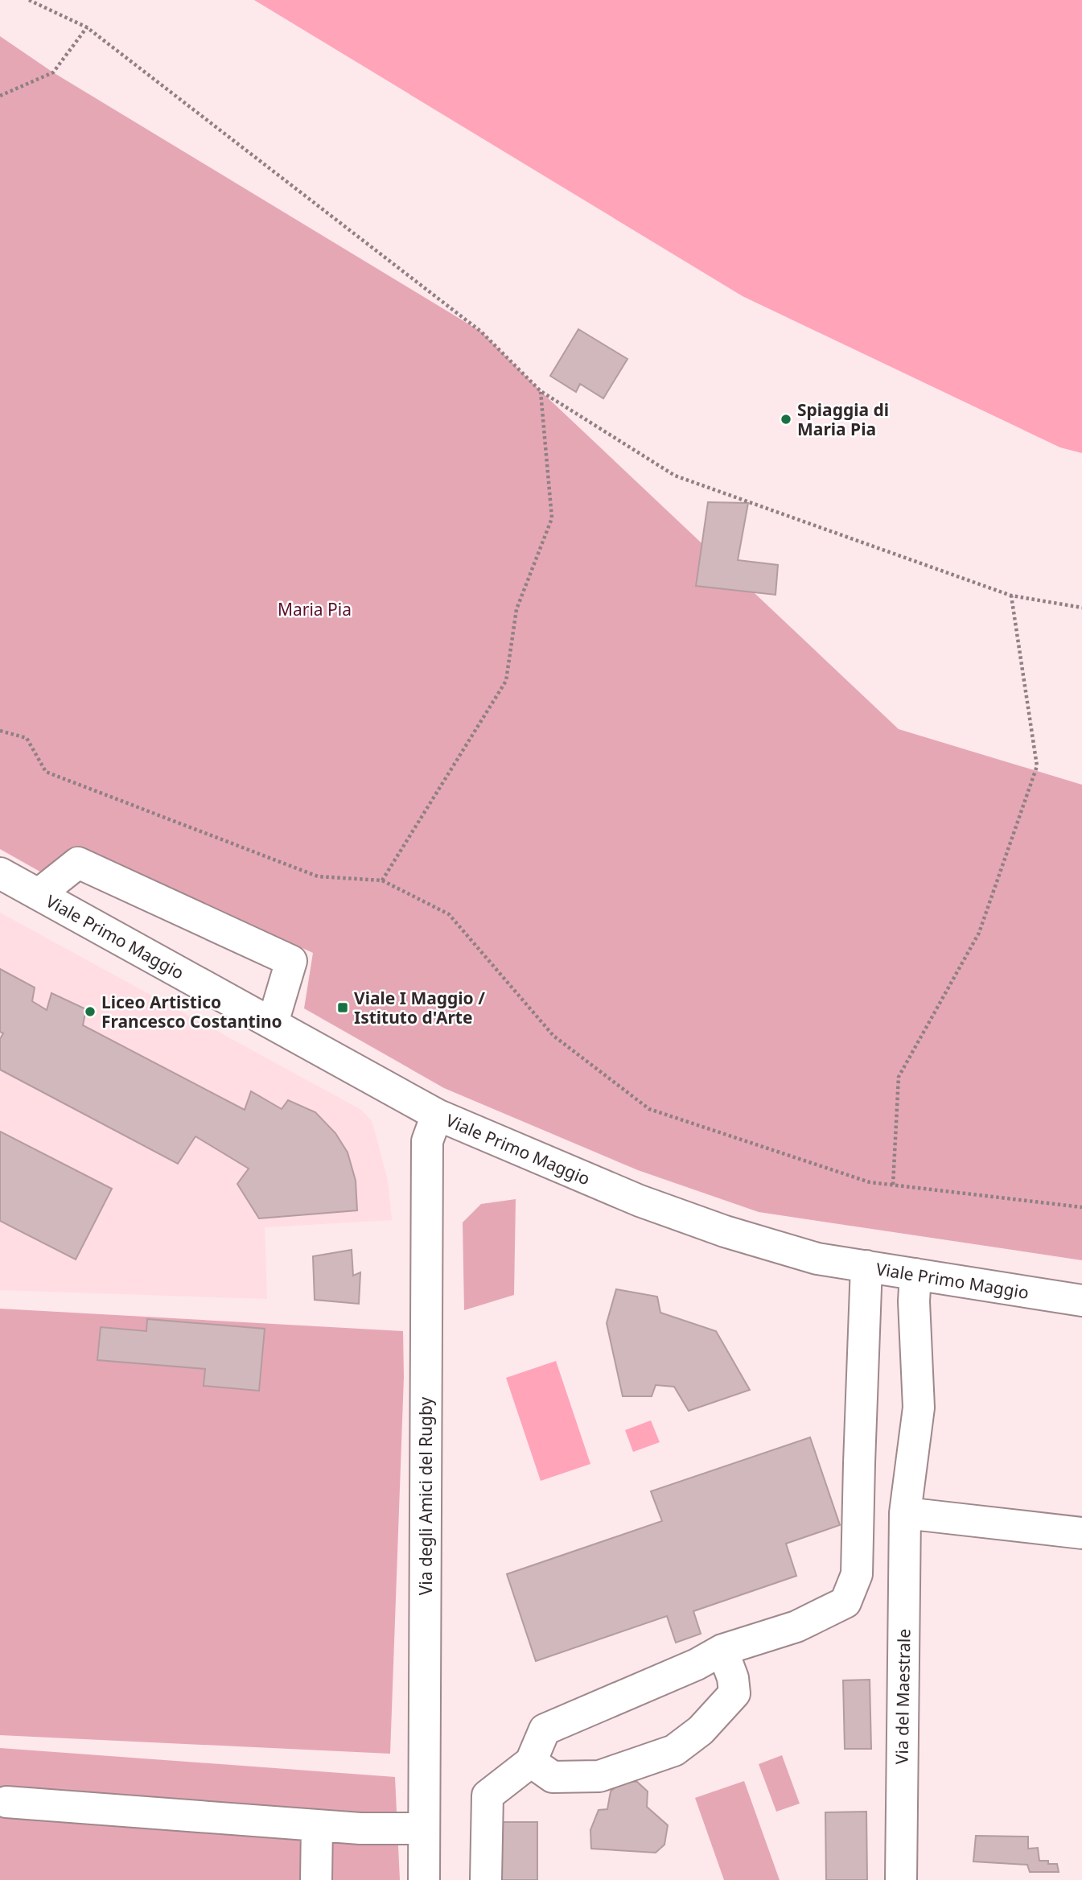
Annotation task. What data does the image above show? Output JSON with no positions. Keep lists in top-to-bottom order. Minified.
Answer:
{"streets":{"street":["Viale Primo Maggio","Via degli Amici del Rugby","Via del Maestrale"]},"crossings":[["Viale Primo Maggio","Via degli Amici del Rugby"],["Viale Primo Maggio","Via del Maestrale"]],"parks":["Maria Pia"],"places":{"other":["Spiaggia di Maria Pia","Liceo Artistico Francesco Costantino"],"transit":["Viale I Maggio / Istituto d'Arte"]}}
